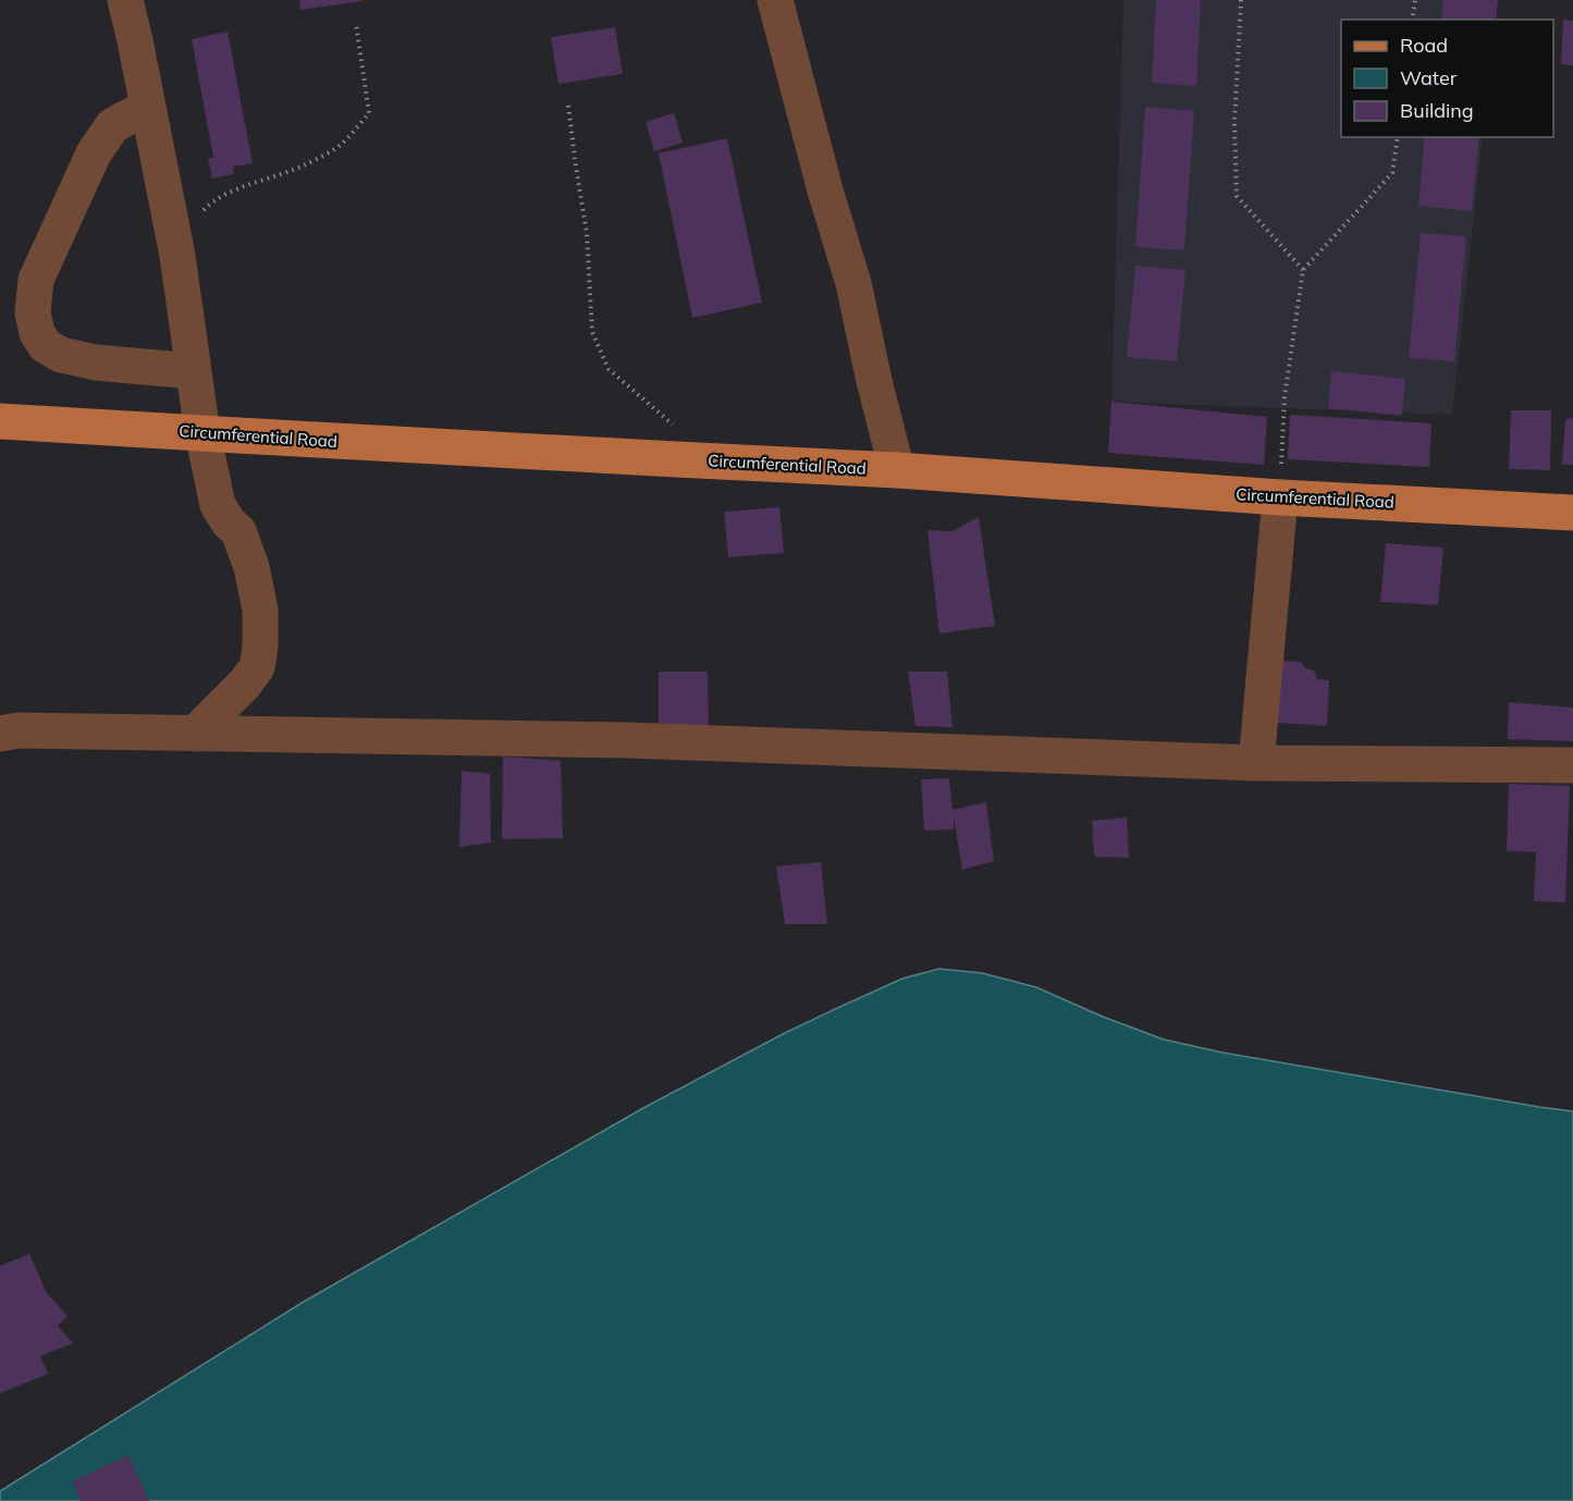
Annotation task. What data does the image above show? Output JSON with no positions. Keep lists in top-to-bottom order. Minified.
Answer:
{"streets":{"main road":["Circumferential Road"]},"legend":["Road","Water","Building"]}
